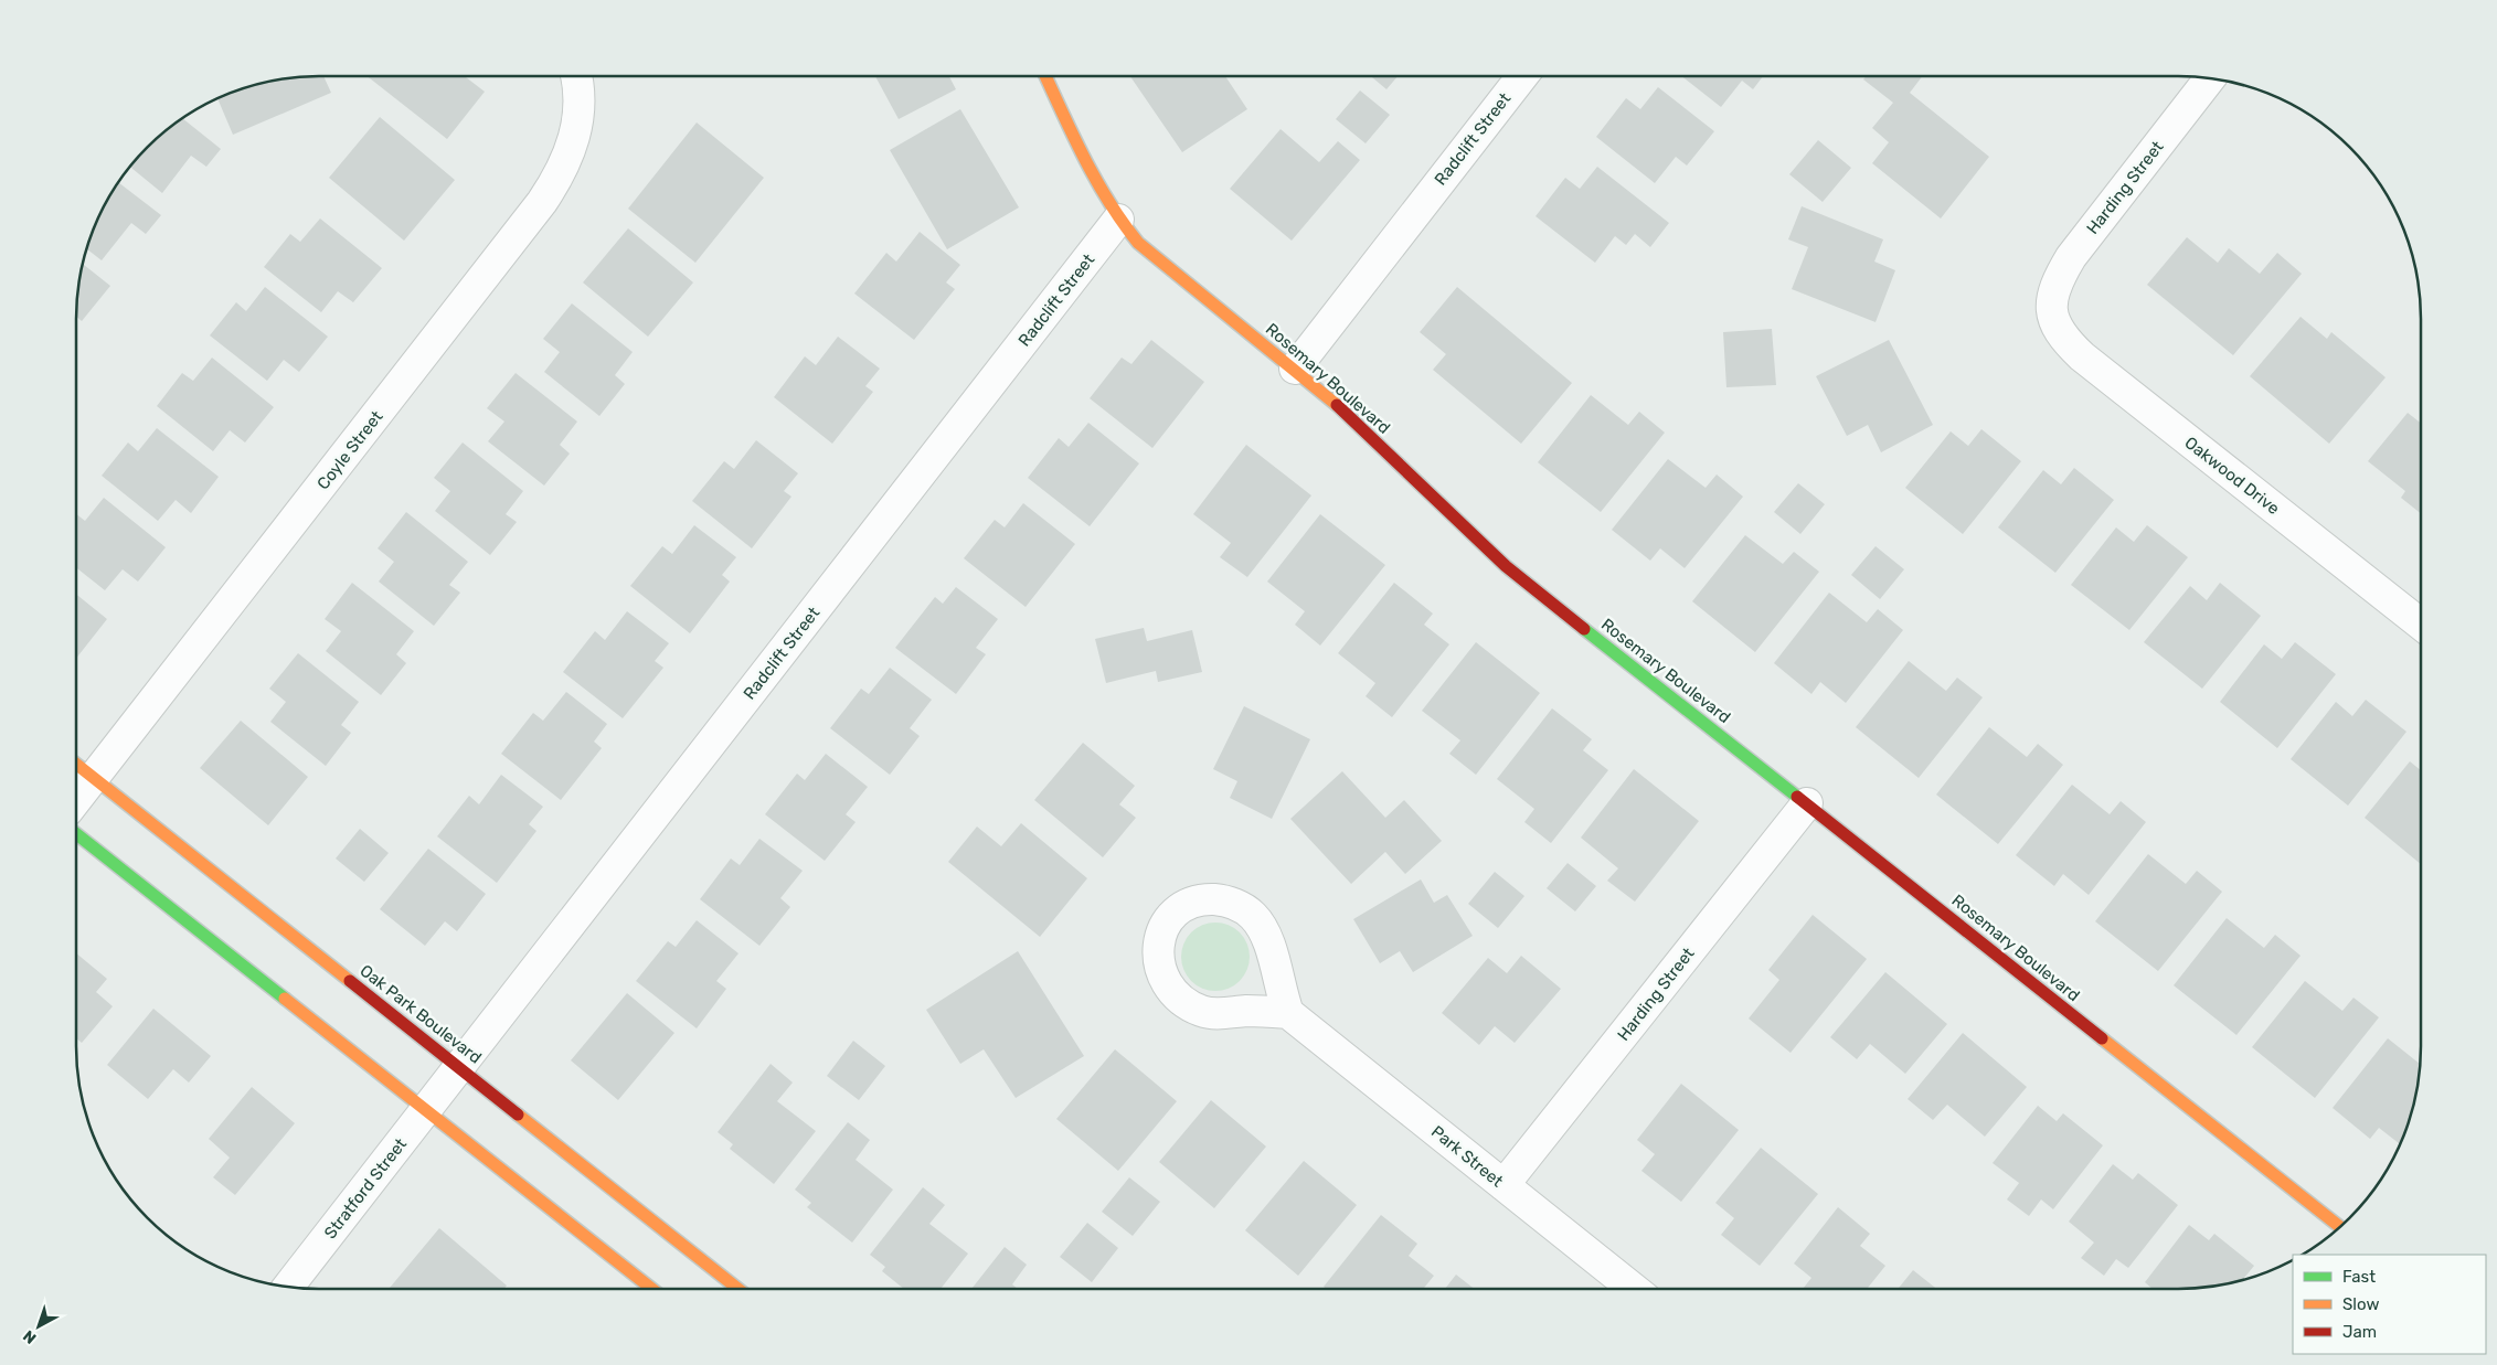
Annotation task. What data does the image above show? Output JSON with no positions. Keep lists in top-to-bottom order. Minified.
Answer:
{"streets":{"street":["Radclift Street","Harding Street","Rosemary Boulevard","Coyle Street","Oakwood Drive","Oak Park Boulevard","Park Street","Stratford Street"]},"crossings":[["Radclift Street","Rosemary Boulevard"],["Radclift Street","Oak Park Boulevard"],["Radclift Street","Stratford Street"],["Harding Street","Rosemary Boulevard"],["Harding Street","Oakwood Drive"],["Harding Street","Park Street"],["Coyle Street","Oak Park Boulevard"],["Oak Park Boulevard","Stratford Street"]],"legend":["Fast","Slow","Jam"],"north":"bottom left"}
